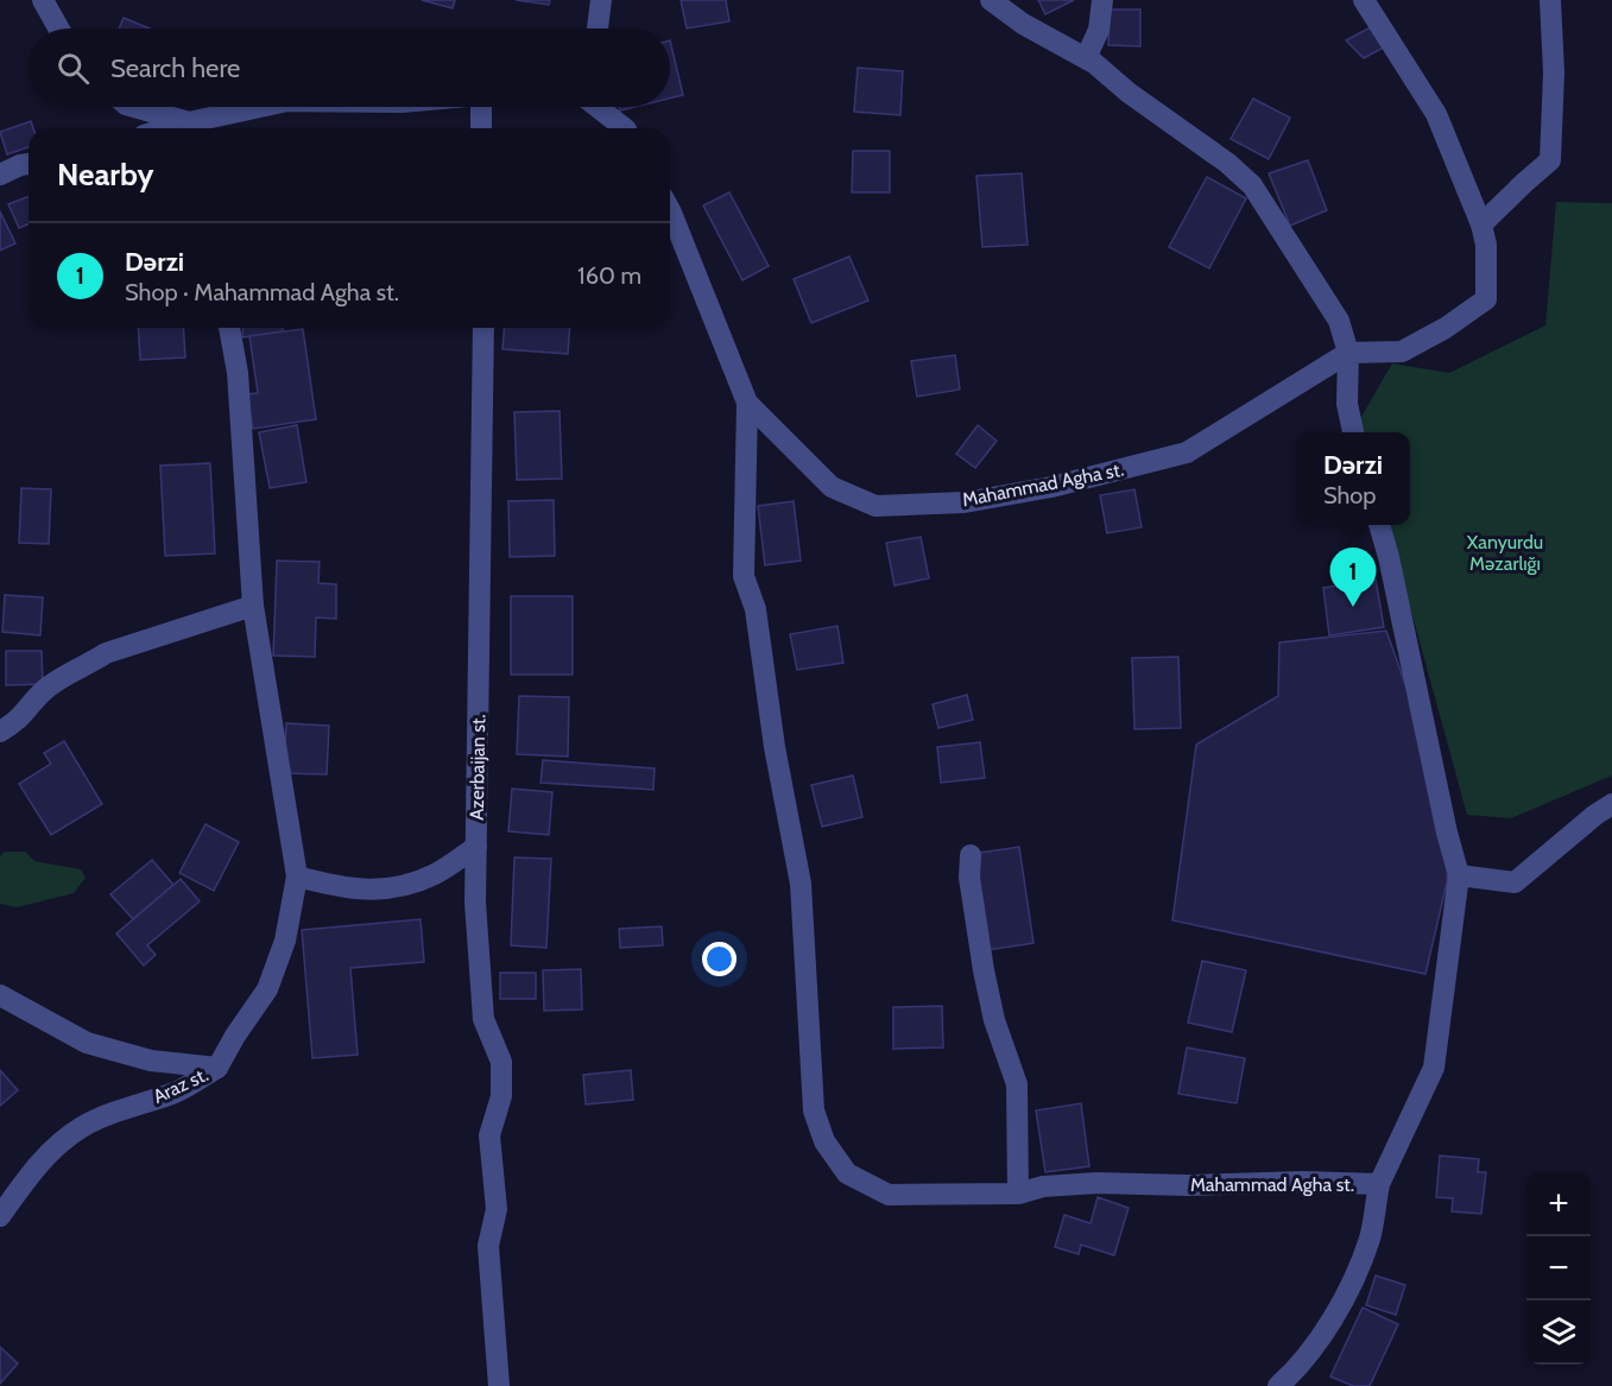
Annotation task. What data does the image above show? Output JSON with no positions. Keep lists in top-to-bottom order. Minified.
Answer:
{"streets":{"street":["Mahammad Agha st.","Azerbaijan st.","Araz st."]},"parks":["Xanyurdu Məzarlığı"],"page":{"search":"Search here","heading":"Nearby","list":[{"mark":"1","name":"Dərzi","note":"Shop · Mahammad Agha st.","value":"160 m"}],"popup":["Dərzi","Shop"],"pins":"1","map_buttons":["+","−"]}}
